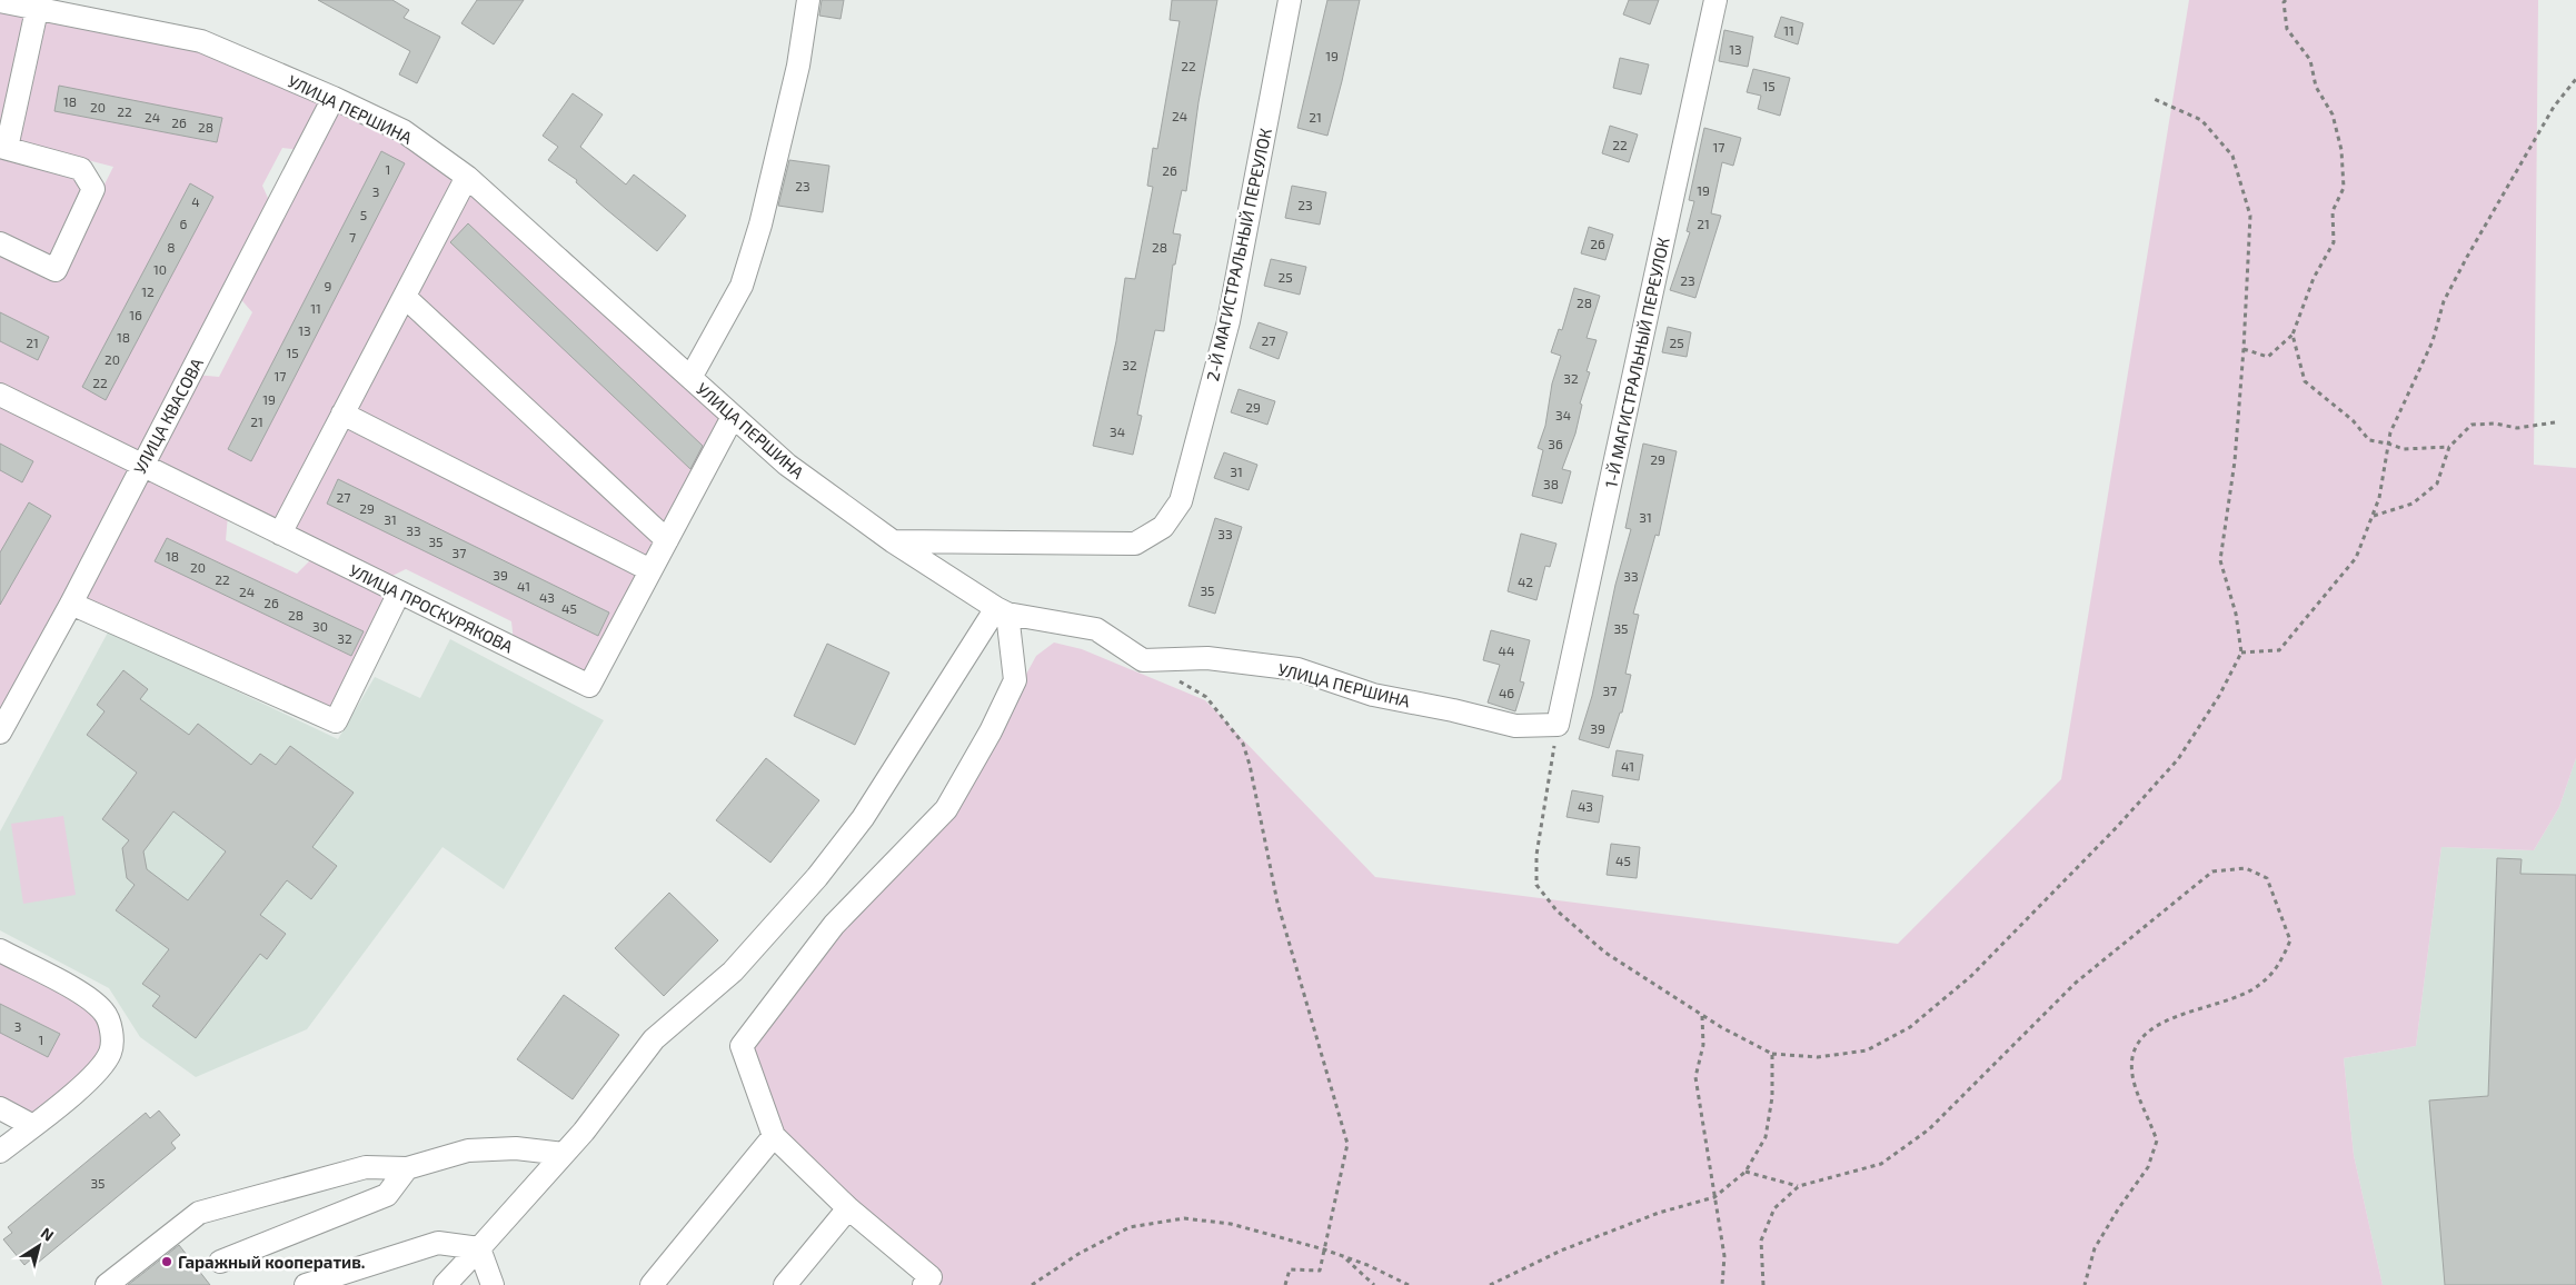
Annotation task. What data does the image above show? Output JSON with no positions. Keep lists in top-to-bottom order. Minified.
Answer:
{"streets":{"street":["УЛИЦА ПЕРШИНА","2-Й МАГИСТРАЛЬНЫЙ ПЕРЕУЛОК","1-Й МАГИСТРАЛЬНЫЙ ПЕРЕУЛОК","УЛИЦА КВАСОВА","УЛИЦА ПРОСКУРЯКОВА"]},"crossings":[["УЛИЦА ПЕРШИНА","2-Й МАГИСТРАЛЬНЫЙ ПЕРЕУЛОК"],["УЛИЦА ПЕРШИНА","1-Й МАГИСТРАЛЬНЫЙ ПЕРЕУЛОК"],["УЛИЦА ПЕРШИНА","УЛИЦА КВАСОВА"],["УЛИЦА ПЕРШИНА","УЛИЦА ПРОСКУРЯКОВА"],["УЛИЦА КВАСОВА","УЛИЦА ПРОСКУРЯКОВА"]],"places":["Гаражный кооператив."],"house_numbers":["11","13","19","22","15","18","20","22","24","24","21","26","28","22","17","1","26","23","19","3","4","23","5","6","21","7","26","8","28","10","25","23","9","12","28","11","16","13","18","27","21","25","15","20","32","17","32","22","19","29","34","21","34","36","29","31","38","27","29","31","31","33","33","35","37","18","20","39","33","22","42","41","35","24","43","26","45","28","30","35","32","44","37","46","39","41","43","45","3","1","35"],"north":"top right"}
